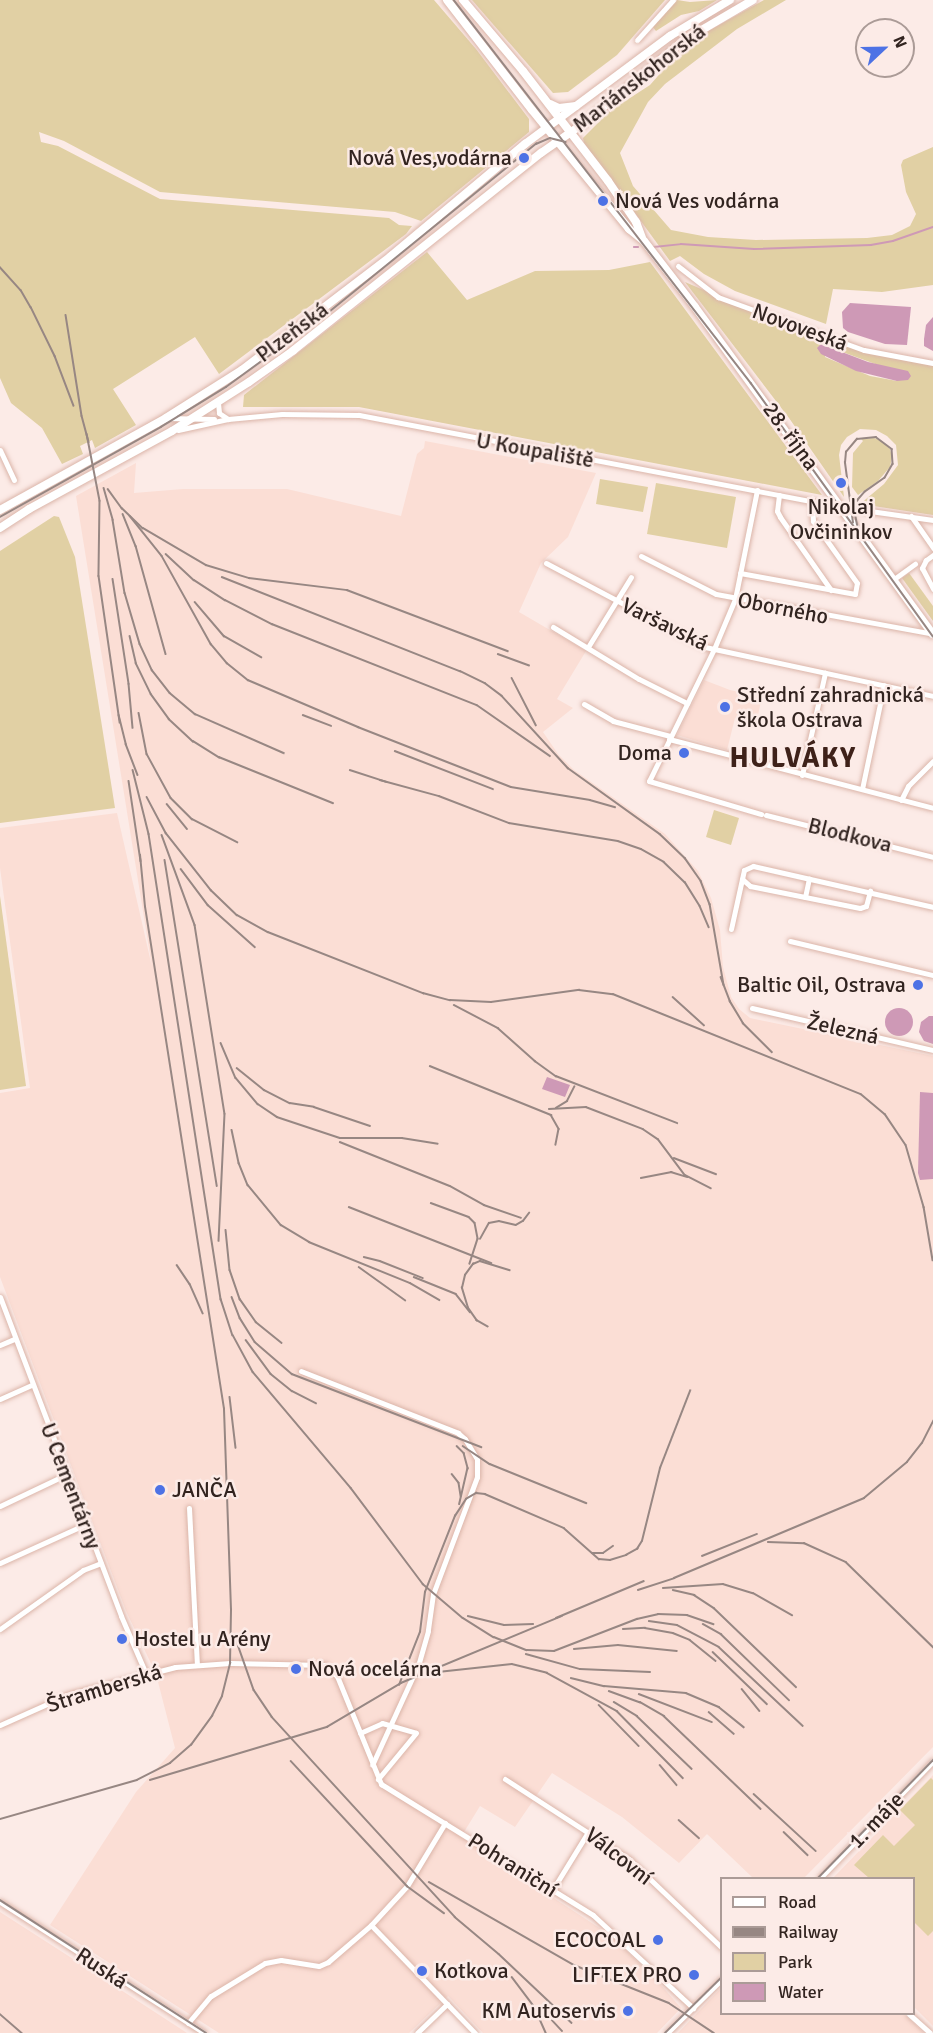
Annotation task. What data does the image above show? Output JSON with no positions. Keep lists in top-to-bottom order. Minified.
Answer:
{"streets":{"main road":["Mariánskohorská","Plzeňská","28. října"],"street":["Novoveská","U Koupaliště","Oborného","Varšavská","Blodkova","Železná","U Cementárny","Štramberská","1. máje","Válcovní","Pohraniční","Ruská"]},"crossings":[["Mariánskohorská","Plzeňská"],["Mariánskohorská","28. října"],["Plzeňská","28. října"],["Plzeňská","U Koupaliště"],["28. října","U Koupaliště"],["28. října","Oborného"],["U Cementárny","Štramberská"],["Štramberská","Pohraniční"]],"districts":["HULVÁKY"],"places":["Nová Ves,vodárna","Nová Ves vodárna","Nikolaj Ovčininkov","Střední zahradnická škola Ostrava","Doma","Baltic Oil, Ostrava","JANČA","Hostel u Arény","Nová ocelárna","ECOCOAL","Kotkova","LIFTEX PRO","KM Autoservis"],"legend":["Road","Railway","Park","Water"],"north":"right"}
